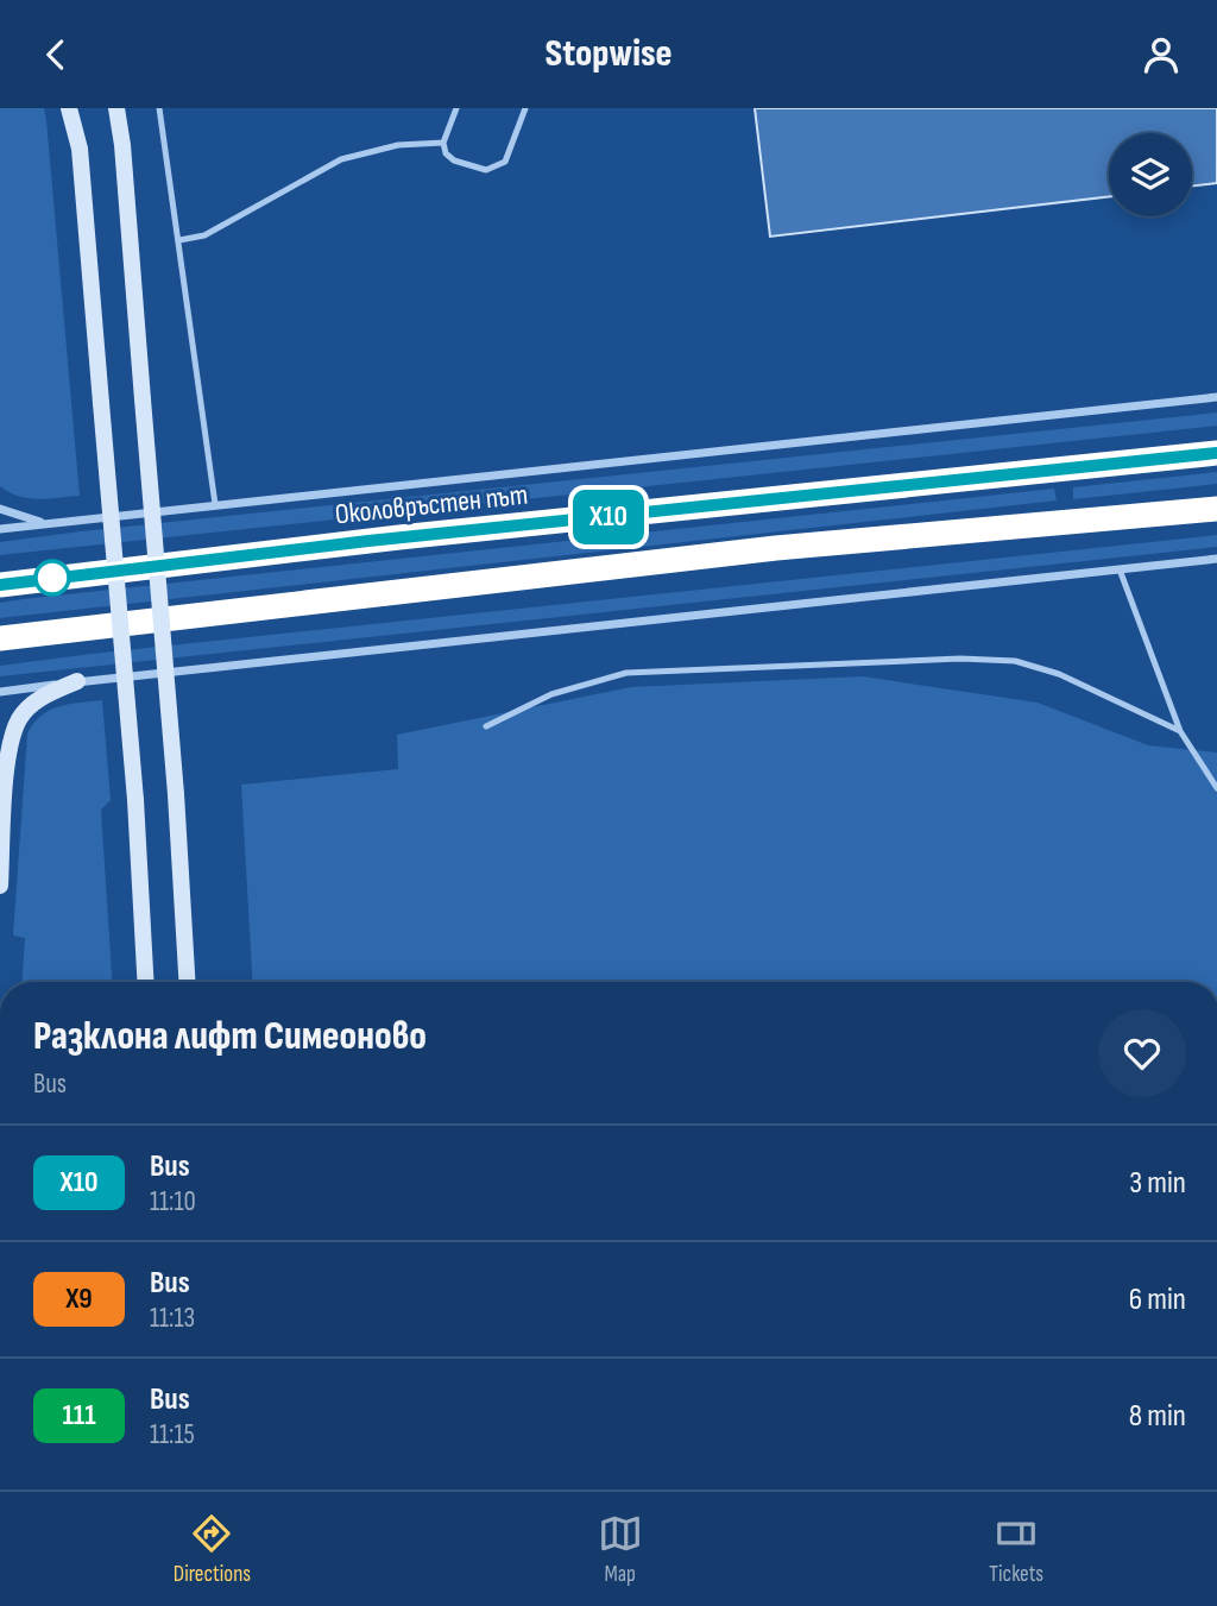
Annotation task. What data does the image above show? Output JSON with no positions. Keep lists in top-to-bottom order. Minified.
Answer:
{"streets":{"highway":["Околовръстен път"]},"lines":["bus line Х10"],"page":{"header":"Stopwise","on_map":"Х10","heading":["Разклона лифт Симеоново","Bus"],"list":[{"mark":"Х10","name":"Bus","note":"11:10","value":"3 min"},{"mark":"Х9","name":"Bus","note":"11:13","value":"6 min"},{"mark":"111","name":"Bus","note":"11:15","value":"8 min"}],"tabs":["Directions","Map","Tickets"]}}
